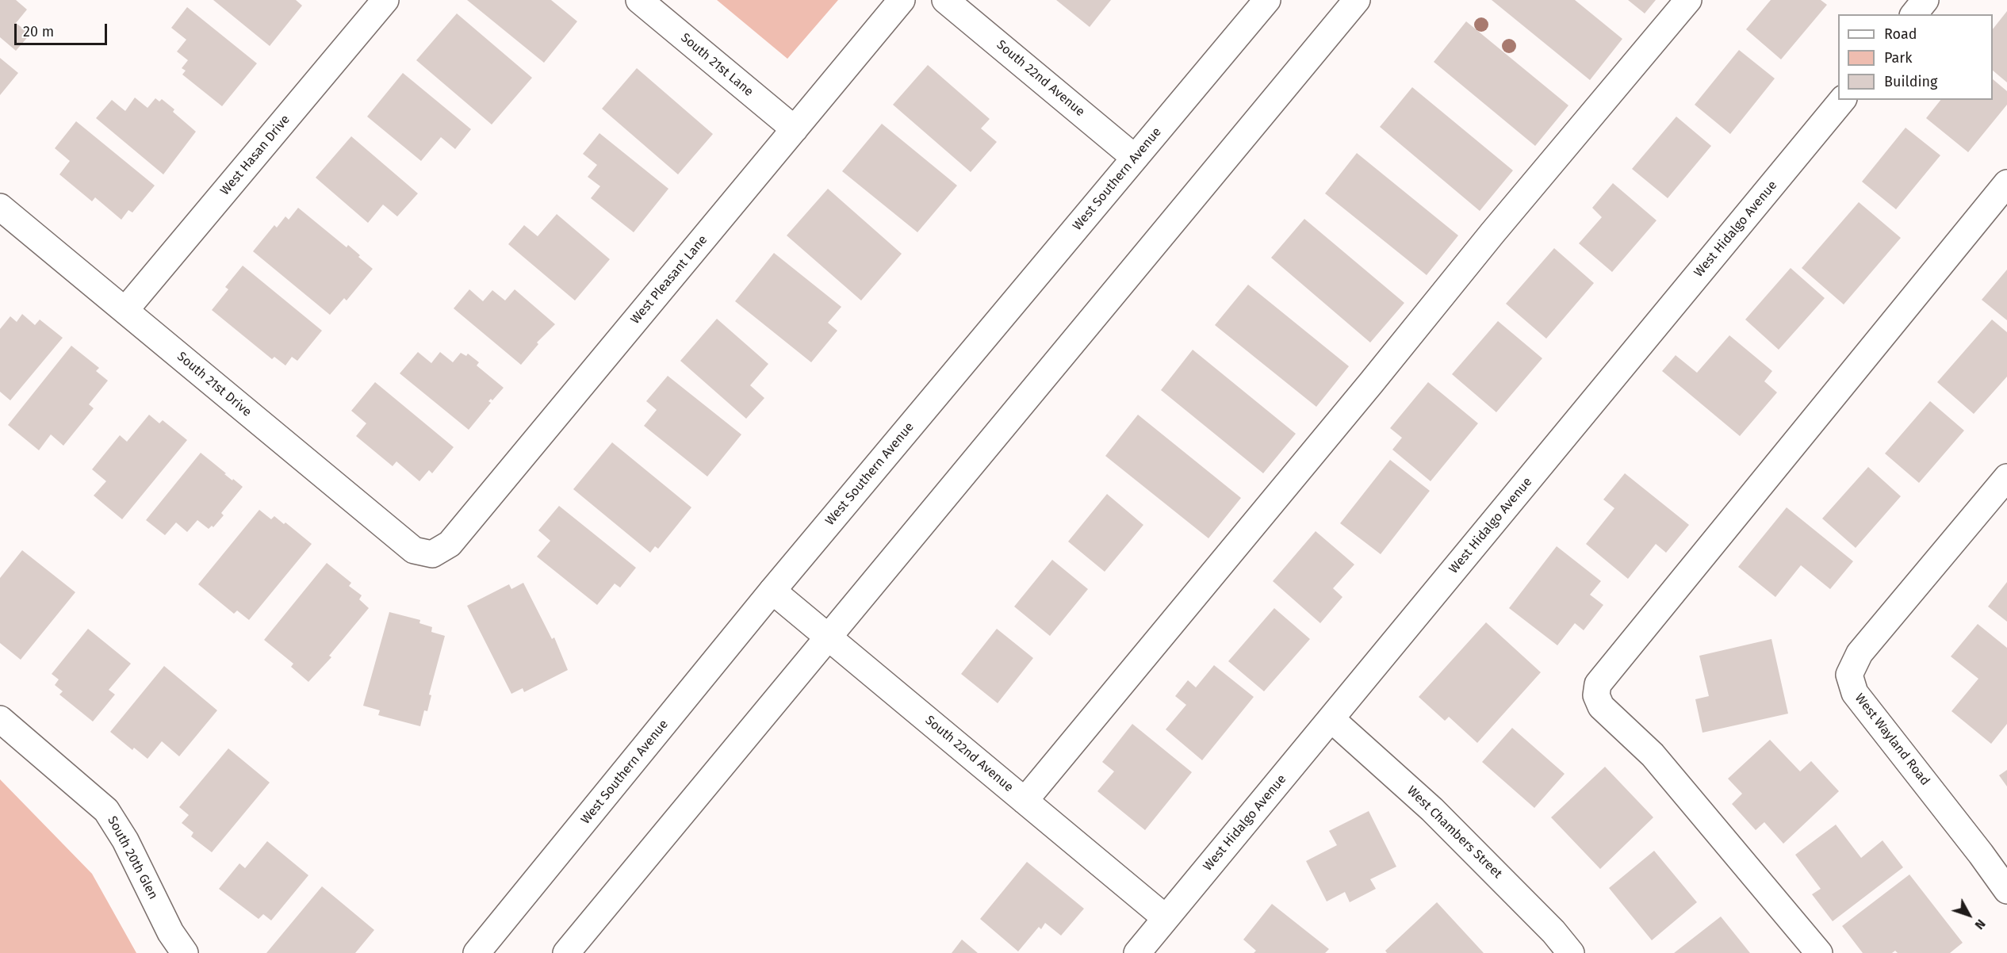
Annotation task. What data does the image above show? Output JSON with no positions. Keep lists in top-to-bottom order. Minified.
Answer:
{"streets":{"street":["South 21st Lane","South 22nd Avenue","West Hasan Drive","West Southern Avenue","West Hidalgo Avenue","West Pleasant Lane","South 21st Drive","West Wayland Road","West Chambers Street","South 20th Glen"]},"crossings":[["South 21st Lane","West Pleasant Lane"],["South 22nd Avenue","West Southern Avenue"],["South 22nd Avenue","West Hidalgo Avenue"],["West Hasan Drive","South 21st Drive"],["West Hidalgo Avenue","West Chambers Street"],["West Pleasant Lane","South 21st Drive"]],"legend":["Road","Park","Building"],"scale_bar":"20 m","north":"bottom right"}
